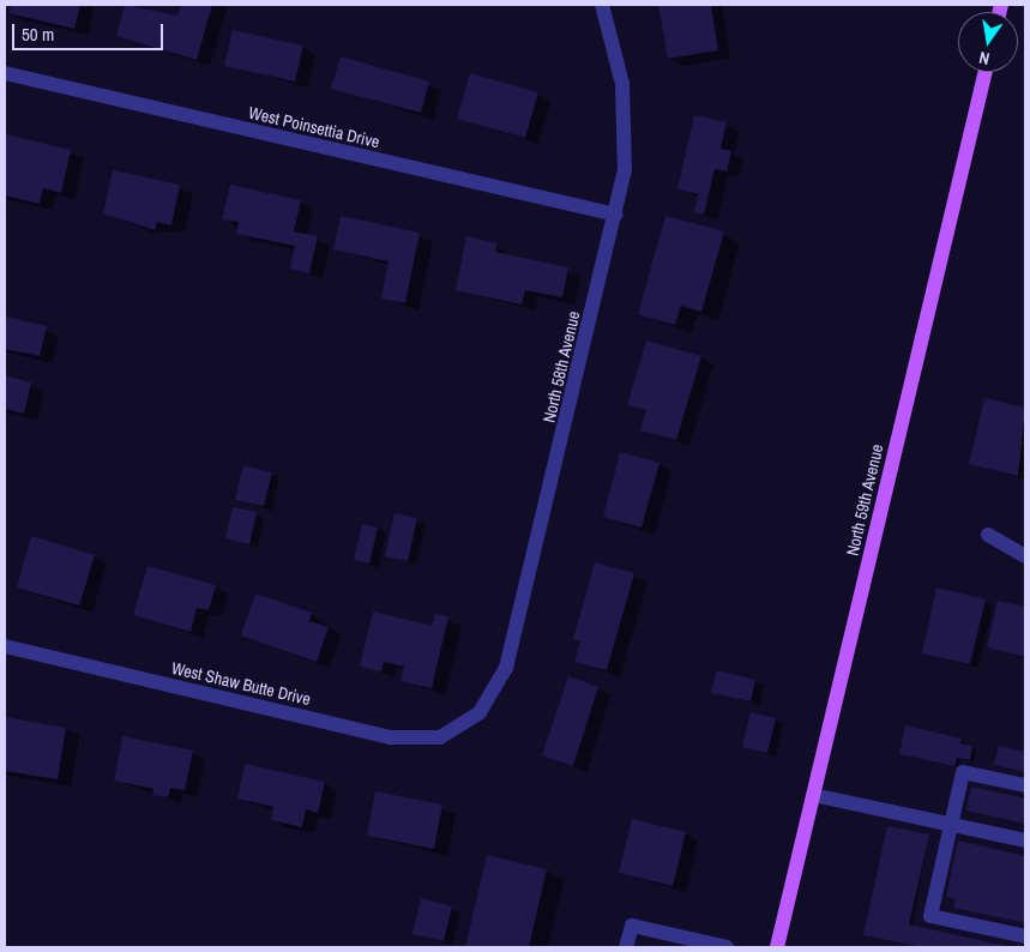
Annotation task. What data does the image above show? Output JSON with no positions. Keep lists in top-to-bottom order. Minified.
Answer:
{"streets":{"main road":["North 59th Avenue"],"street":["West Poinsettia Drive","North 58th Avenue","West Shaw Butte Drive"]},"crossings":[["West Poinsettia Drive","North 58th Avenue"],["North 58th Avenue","West Shaw Butte Drive"]],"scale_bar":"50 m","north":"bottom"}
